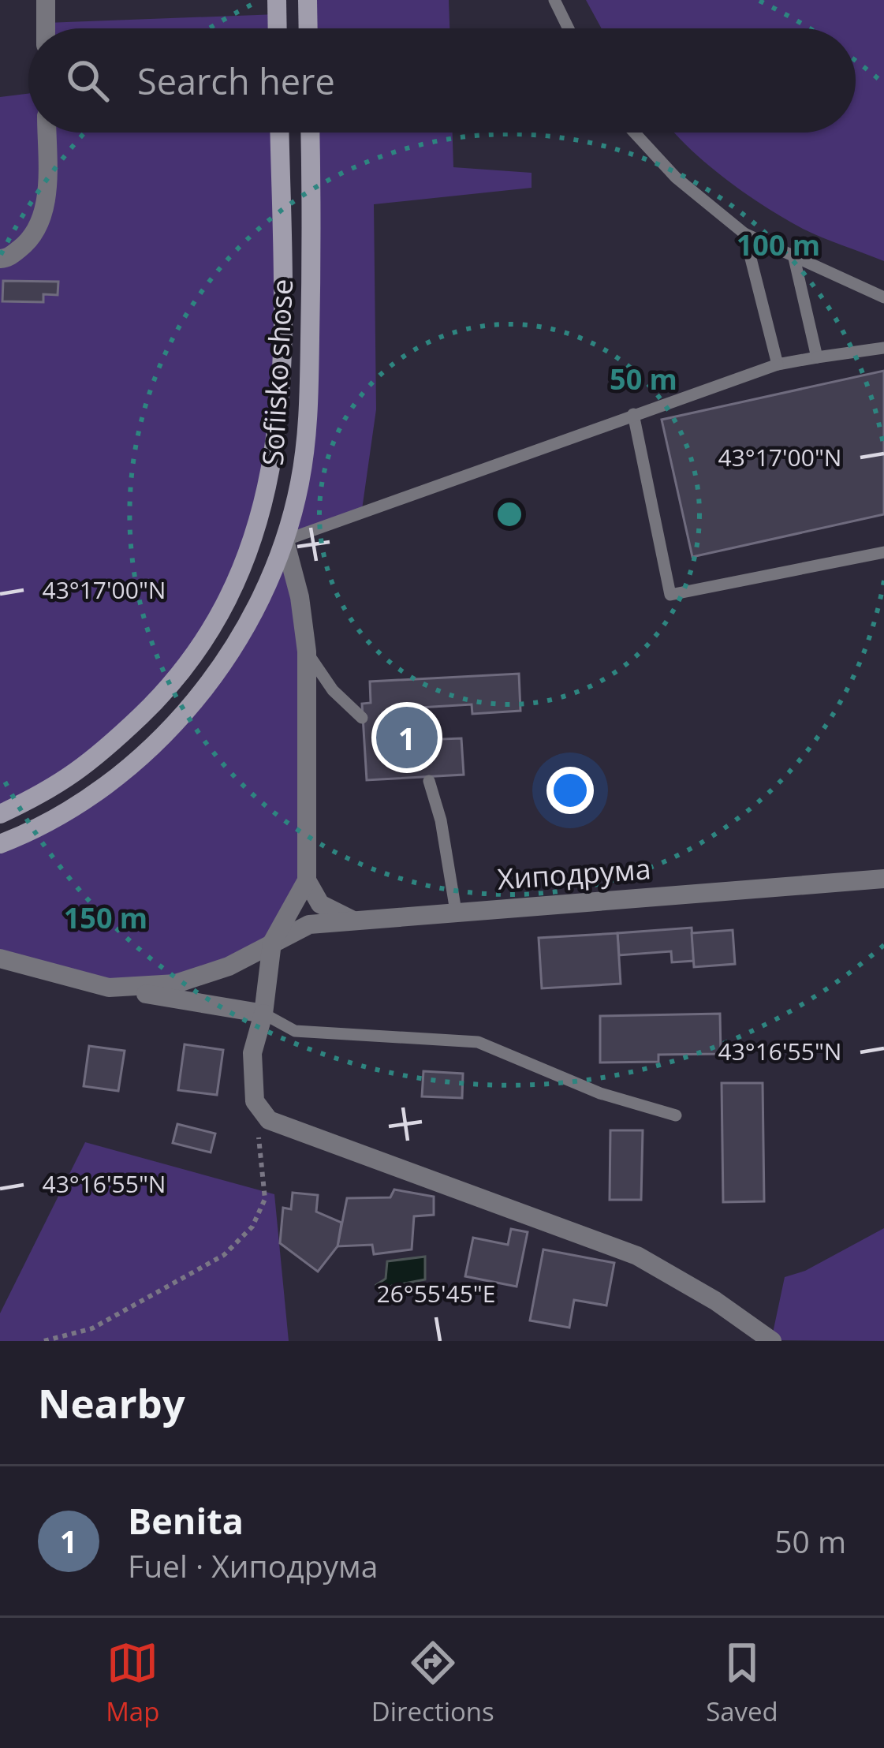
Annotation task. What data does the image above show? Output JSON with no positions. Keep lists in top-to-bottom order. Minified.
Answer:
{"streets":{"main road":["Sofiisko shose"],"street":["Хиподрума"]},"page":{"search":"Search here","pins":"1","heading":"Nearby","list":[{"mark":"1","name":"Benita","note":"Fuel · Хиподрума","value":"50 m"}],"nav":["Map","Directions","Saved"]},"coordinates":["43°17'00\"N","43°16'55\"N","26°55'45\"E"],"rings":["100 m","50 m","150 m"]}
